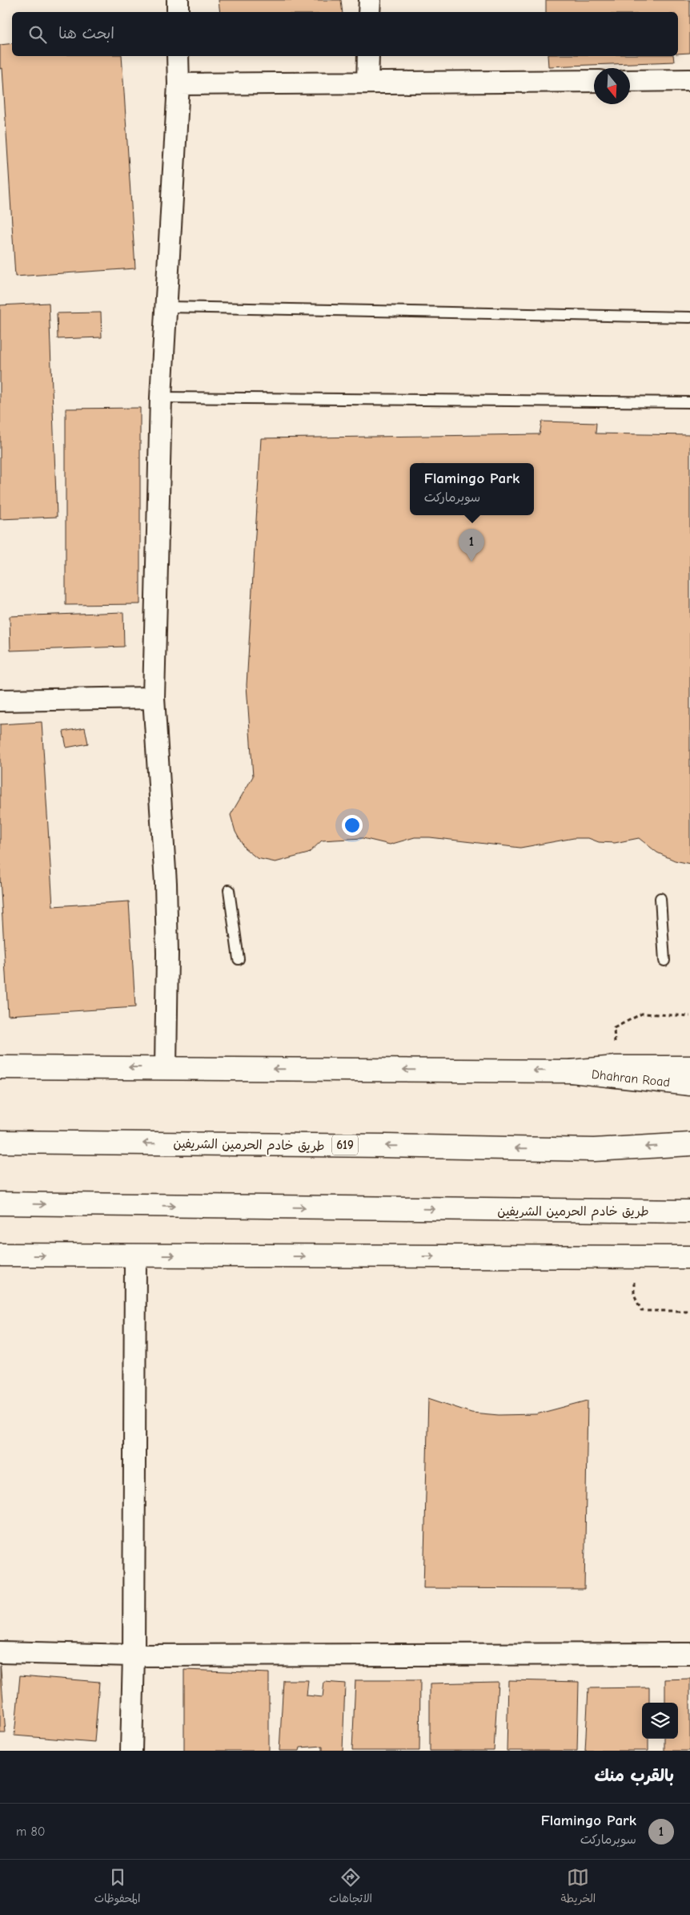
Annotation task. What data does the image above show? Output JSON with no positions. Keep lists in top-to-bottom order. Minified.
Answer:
{"streets":{"main road":["Dhahran Road","طريق خادم الحرمين الشريفين","619"]},"north":"bottom","page":{"search":"ابحث هنا","popup":["Flamingo Park","سوبرماركت"],"pins":"1","heading":"بالقرب منك","list":[{"mark":"1","name":"Flamingo Park","note":"سوبرماركت","value":"80 m"}],"nav":["الخريطة","الاتجاهات","المحفوظات"]}}
